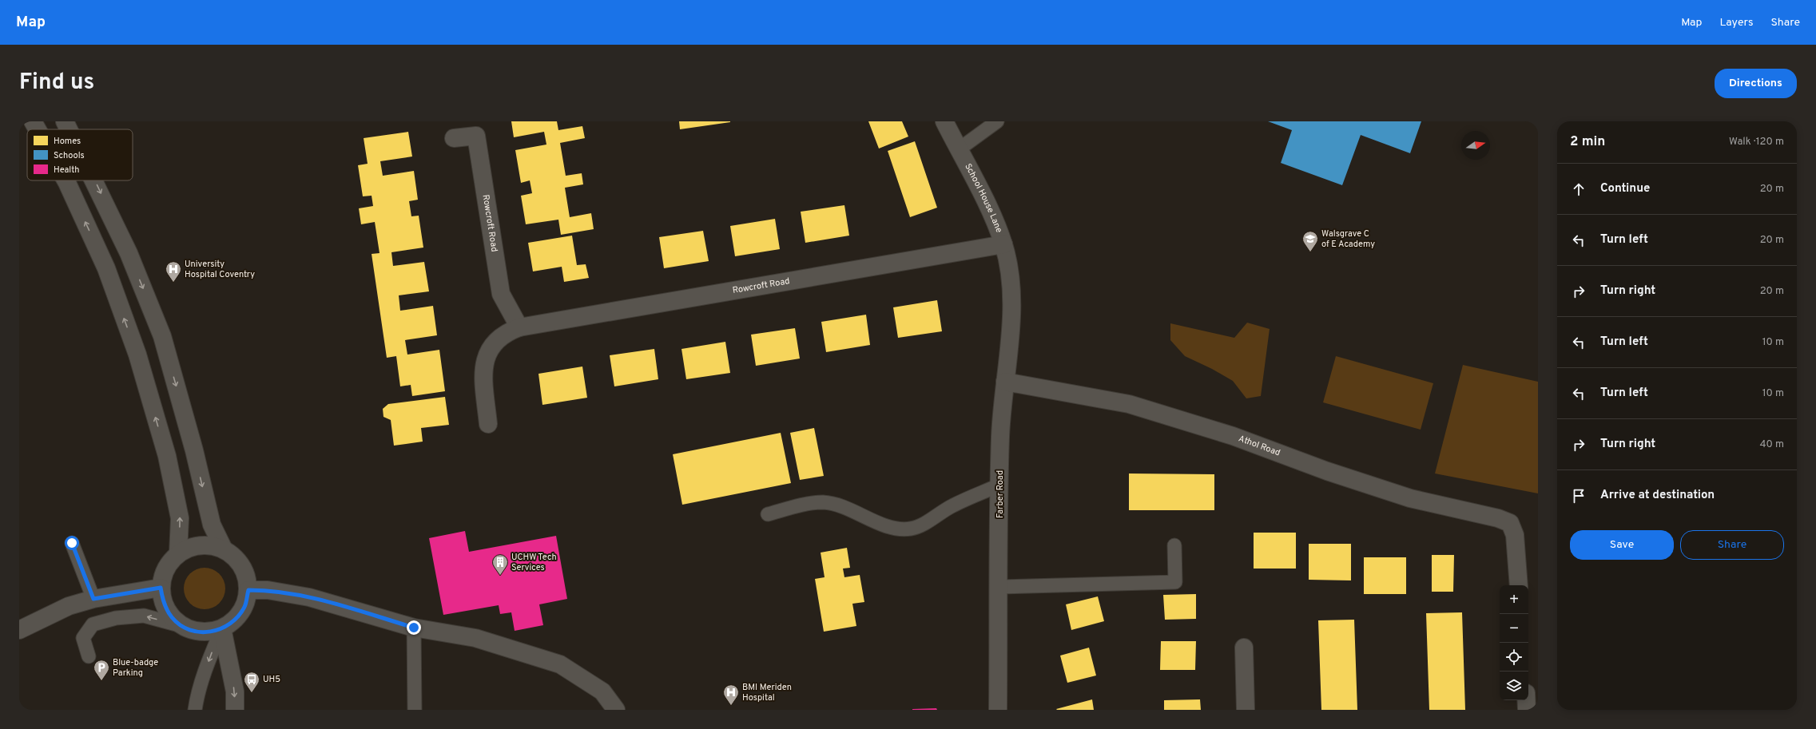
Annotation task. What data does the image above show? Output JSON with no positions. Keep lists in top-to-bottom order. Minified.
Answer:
{"streets":{"street":["School House Lane","Rowcroft Road","Athol Road","Farber Road"]},"crossings":[["School House Lane","Rowcroft Road"],["School House Lane","Farber Road"],["Athol Road","Farber Road"]],"places":{"school or university":["Walsgrave C of E Academy"],"hospital":["University Hospital Coventry","BMI Meriden Hospital"],"building":["UCHW Tech Services"],"parking":["Blue-badge Parking"],"bus stop":["UH5"]},"legend":["Homes","Schools","Health"],"north":"right","page":{"header":"Map","nav":["Map","Layers","Share"],"title":"Find us","buttons":["Directions",["Save","Share"]],"heading":["2 min","Walk · 120 m"],"list":[["Continue","20 m"],["Turn left","20 m"],["Turn right","20 m"],["Turn left","10 m"],["Turn left","10 m"],["Turn right","40 m"],"Arrive at destination"],"map_buttons":["+","−"]}}
